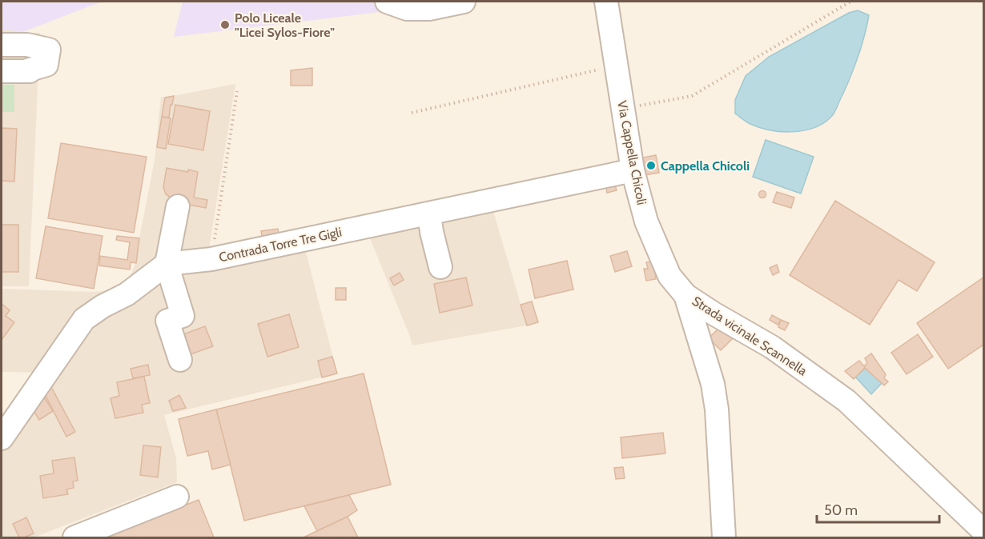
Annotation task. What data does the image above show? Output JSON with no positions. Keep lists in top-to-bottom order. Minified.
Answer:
{"streets":{"street":["Via Cappella Chicoli","Contrada Torre Tre Gigli","Strada vicinale Scannella"]},"crossings":[["Via Cappella Chicoli","Contrada Torre Tre Gigli"],["Via Cappella Chicoli","Strada vicinale Scannella"]],"places":["Polo Liceale \"Licei Sylos-Fiore\"","Cappella Chicoli"],"scale_bar":"50 m"}
